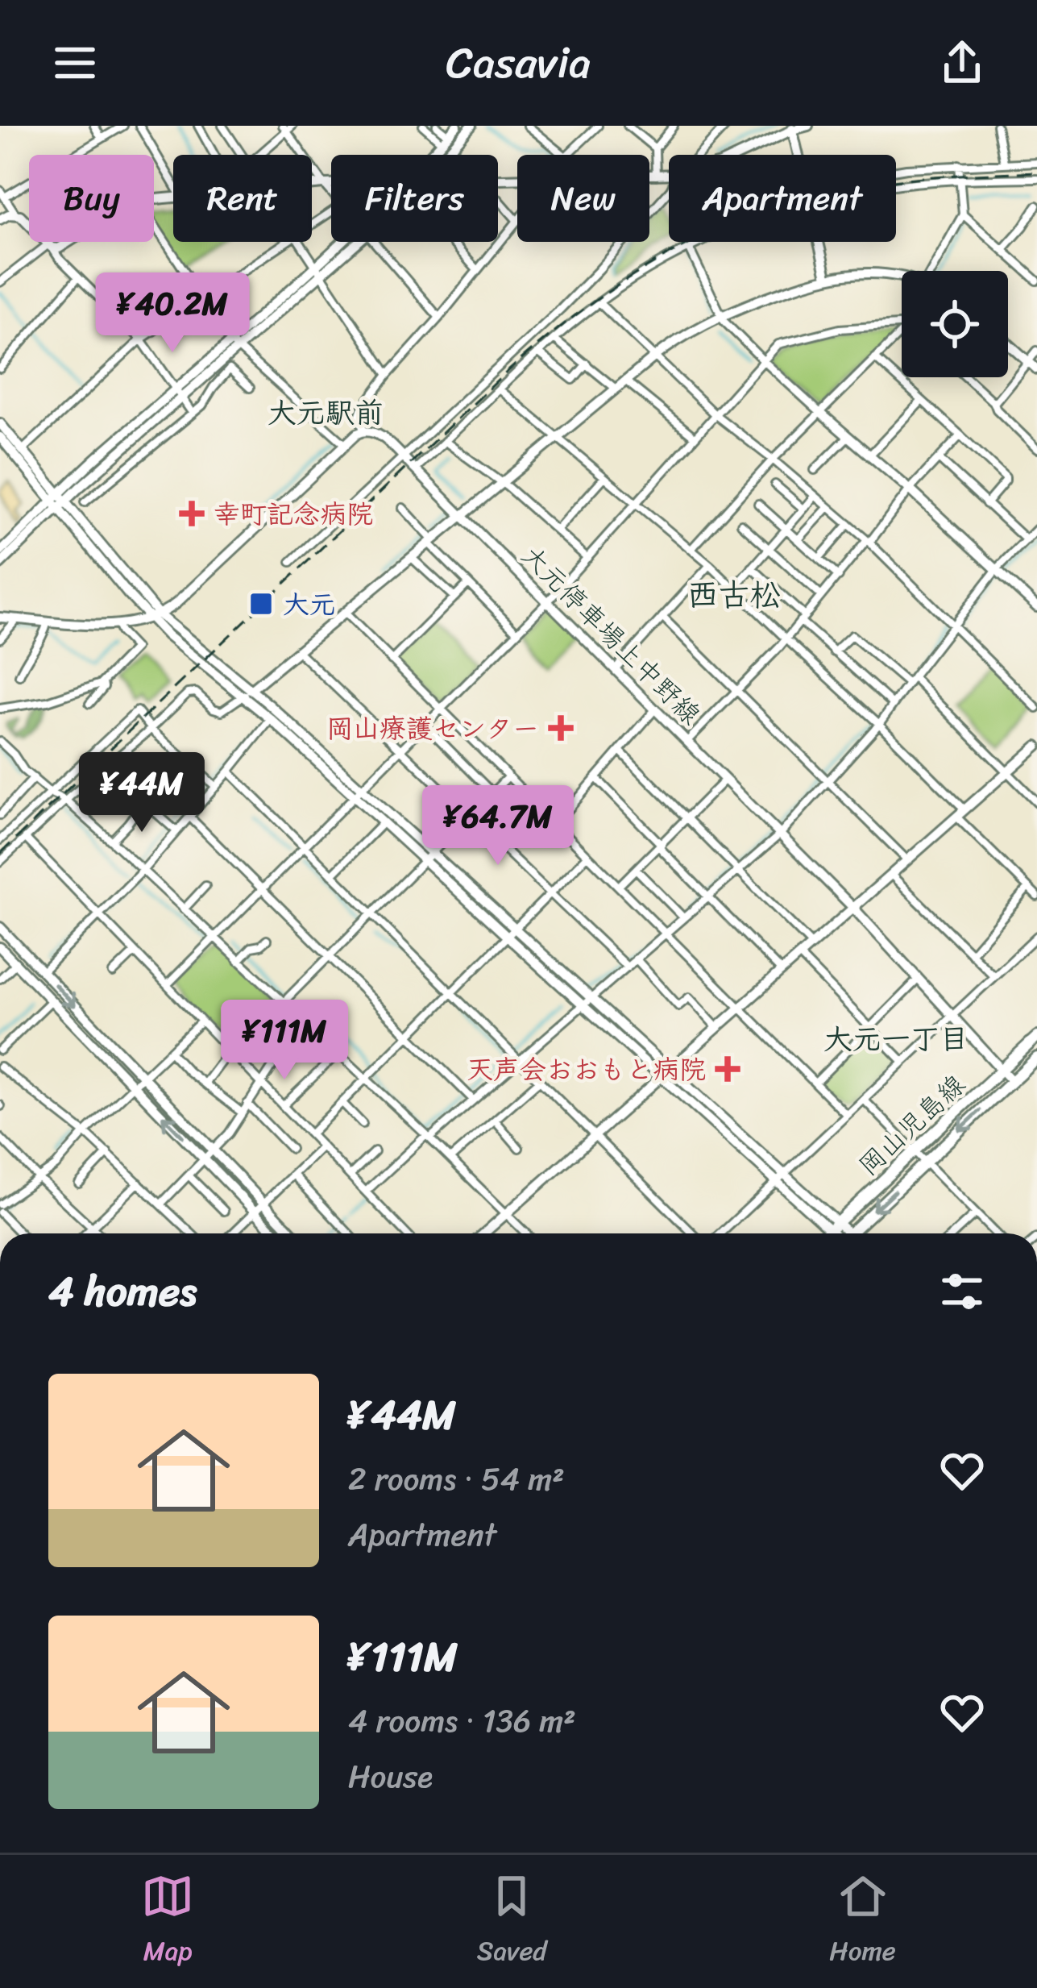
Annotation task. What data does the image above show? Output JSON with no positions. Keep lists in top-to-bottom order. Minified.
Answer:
{"streets":{"main road":["岡山児島線"],"street":["大元停車場上中野線"]},"crossings":[["大元停車場上中野線","岡山児島線"]],"districts":["大元駅前","西古松","大元一丁目"],"places":{"health":["幸町記念病院","岡山療護センター","天声会おおもと病院"],"transit":["大元"]},"page":{"header":"Casavia","chip":["Buy","Rent","Filters","New","Apartment"],"price":["¥40.2M","¥44M","¥64.7M","¥111M"],"heading":"4 homes","list":[{"name":"¥44M","note":"2 rooms · 54 m² · Apartment"},{"name":"¥111M","note":"4 rooms · 136 m² · House"}],"tabs":["Map","Saved","Home"]}}
